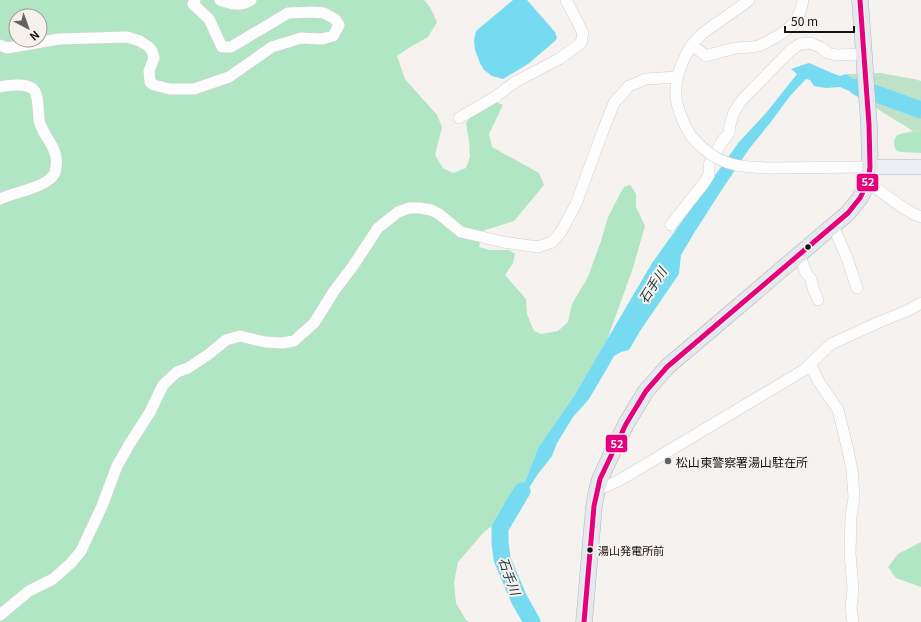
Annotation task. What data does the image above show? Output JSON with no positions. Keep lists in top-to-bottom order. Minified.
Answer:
{"water":["石手川"],"places":["松山東警察署湯山駐在所","湯山発電所前"],"lines":["transit line 52"],"scale_bar":"50 m","north":"bottom right"}
